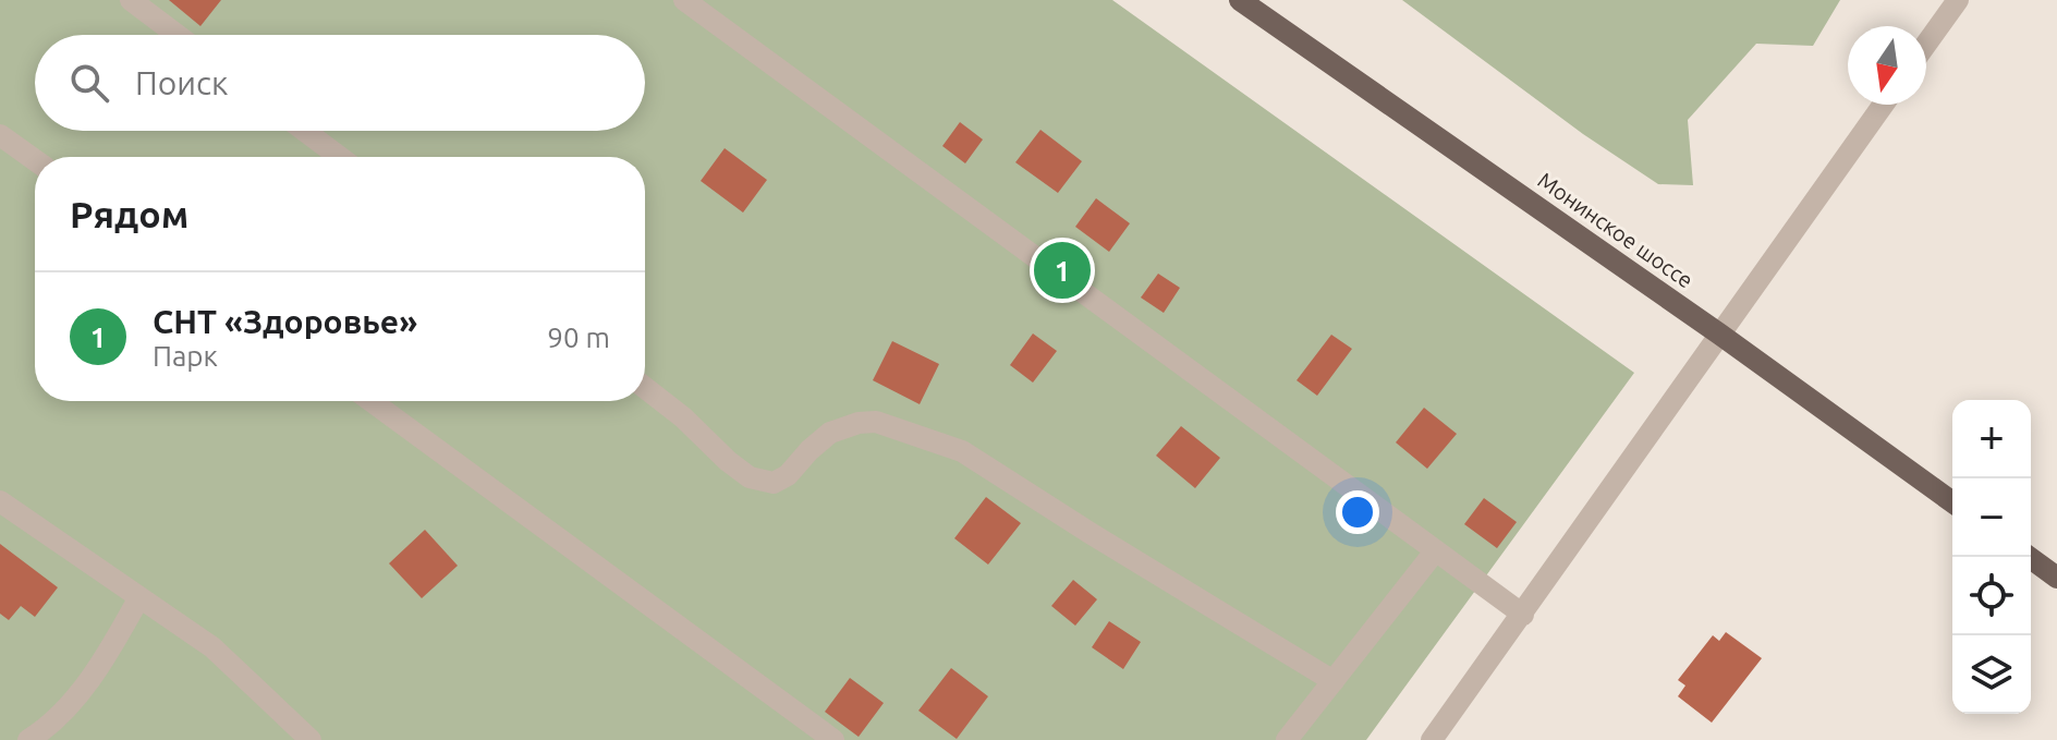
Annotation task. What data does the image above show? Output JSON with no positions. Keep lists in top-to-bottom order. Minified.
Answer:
{"streets":{"main road":["Монинское шоссе"]},"north":"bottom","page":{"search":"Поиск","heading":"Рядом","pins":"1","list":[{"mark":"1","name":"СНТ «Здоровье»","note":"Парк","value":"90 m"}],"map_buttons":["+","−"]}}
